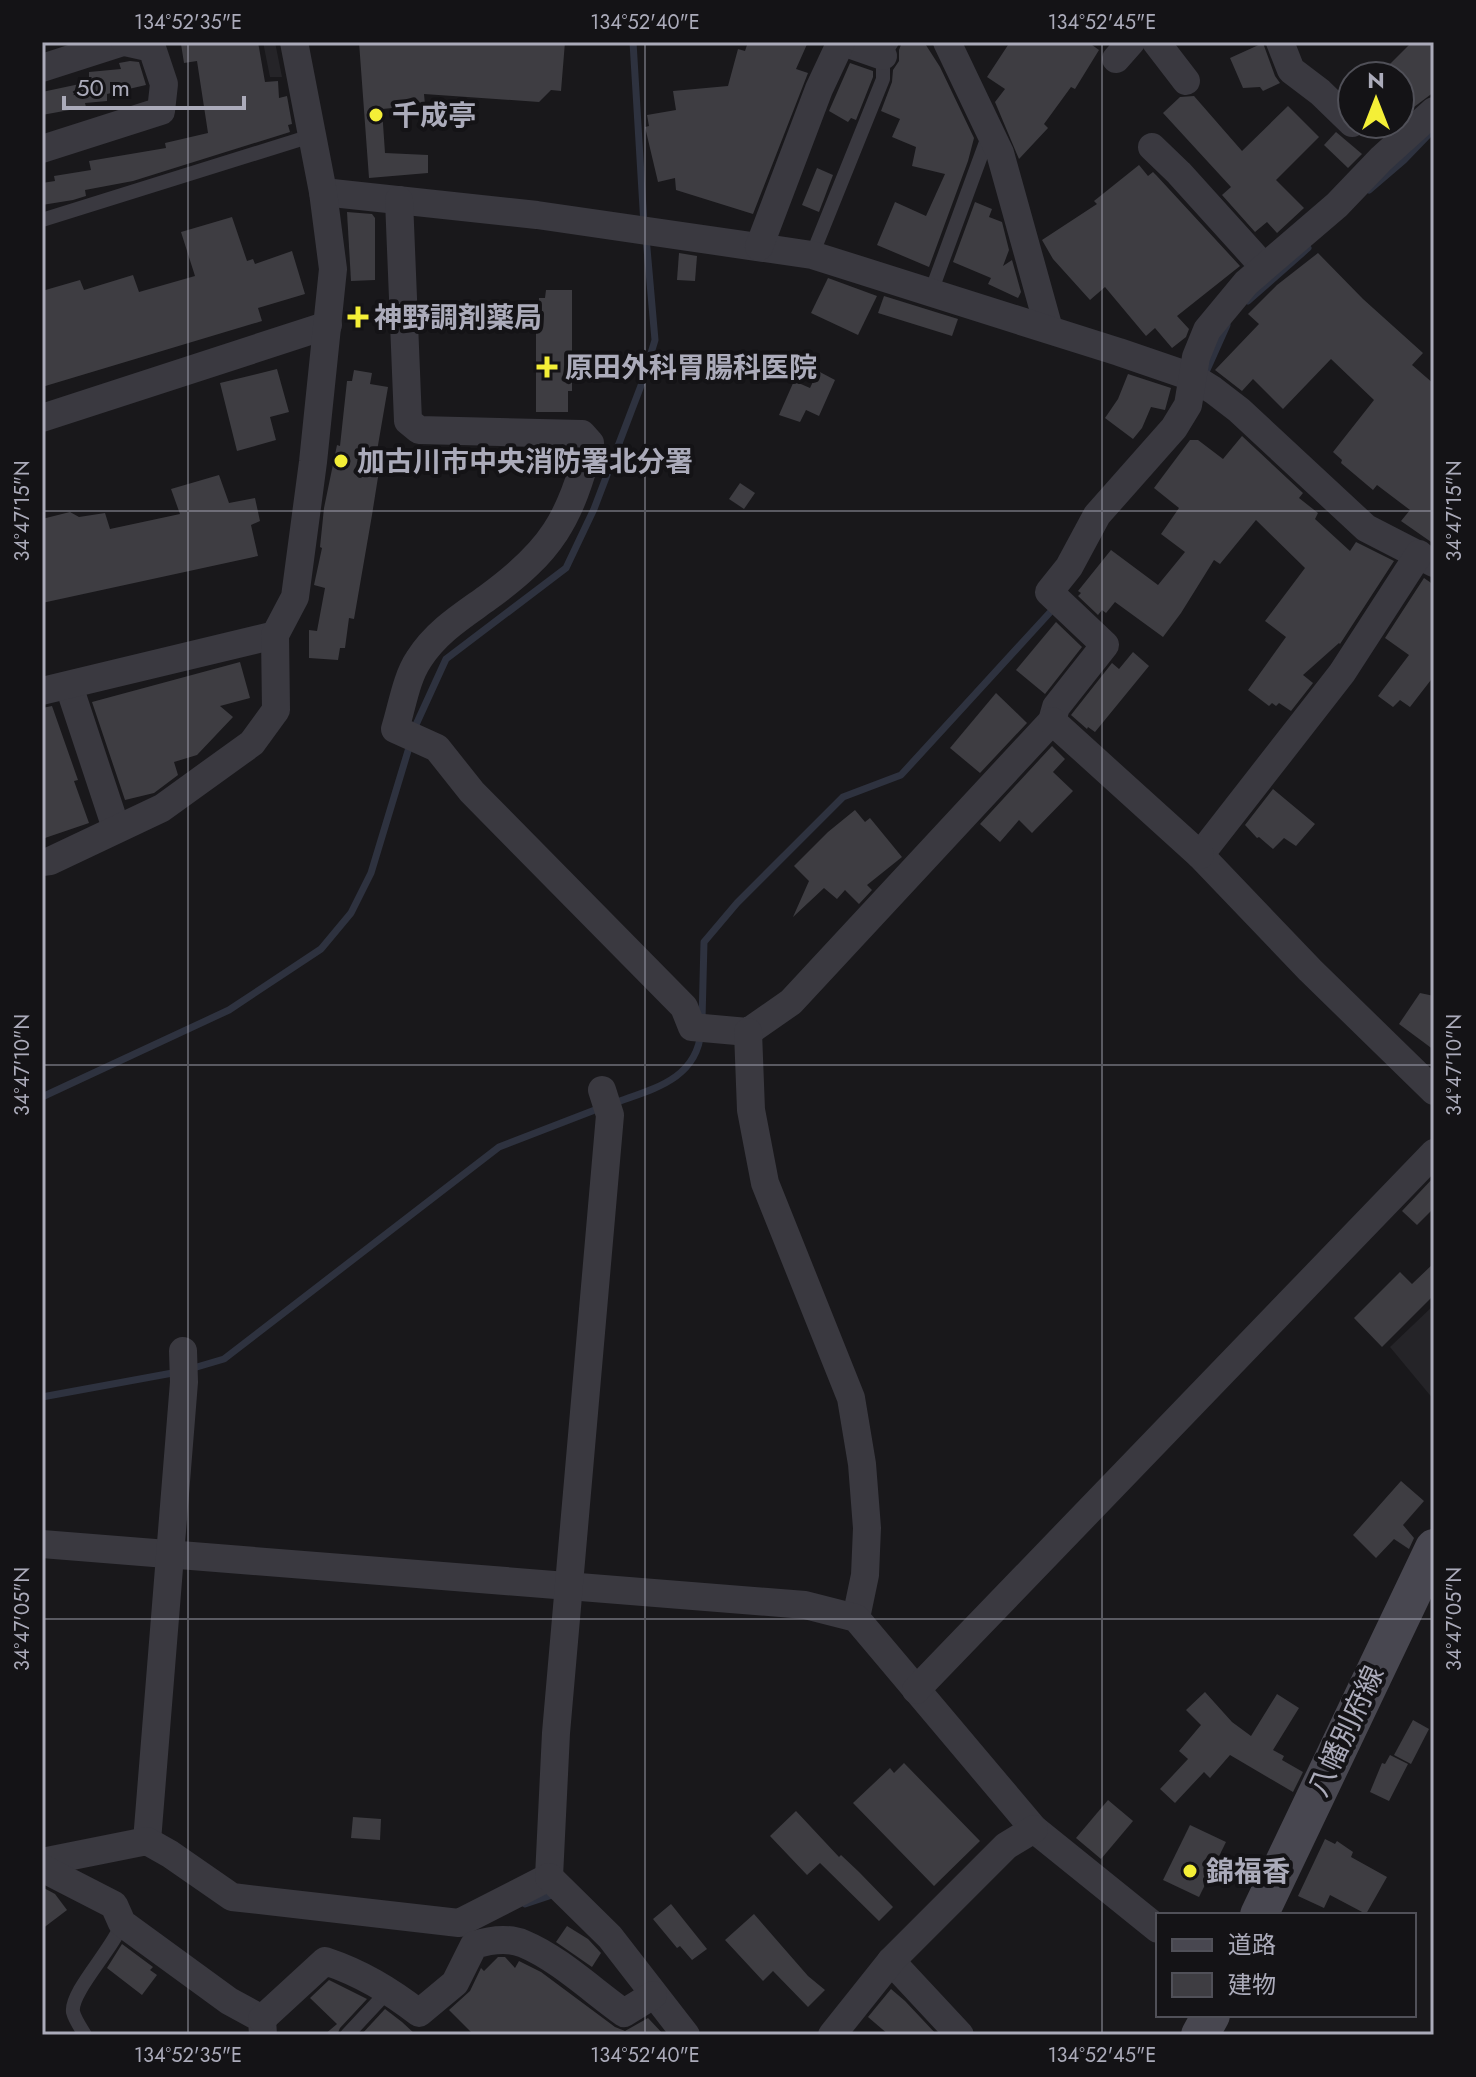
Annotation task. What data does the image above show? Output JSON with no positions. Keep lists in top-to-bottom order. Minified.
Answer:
{"streets":{"main road":["八幡別府線"]},"places":{"other":["千成亭","加古川市中央消防署北分署","錦福香"],"health":["神野調剤薬局","原田外科胃腸科医院"]},"legend":["道路","建物"],"scale_bar":"50 m","north":"top","coordinates":["134°52'35\"E","134°52'40\"E","134°52'45\"E","34°47'15\"N","34°47'10\"N","34°47'05\"N"]}
